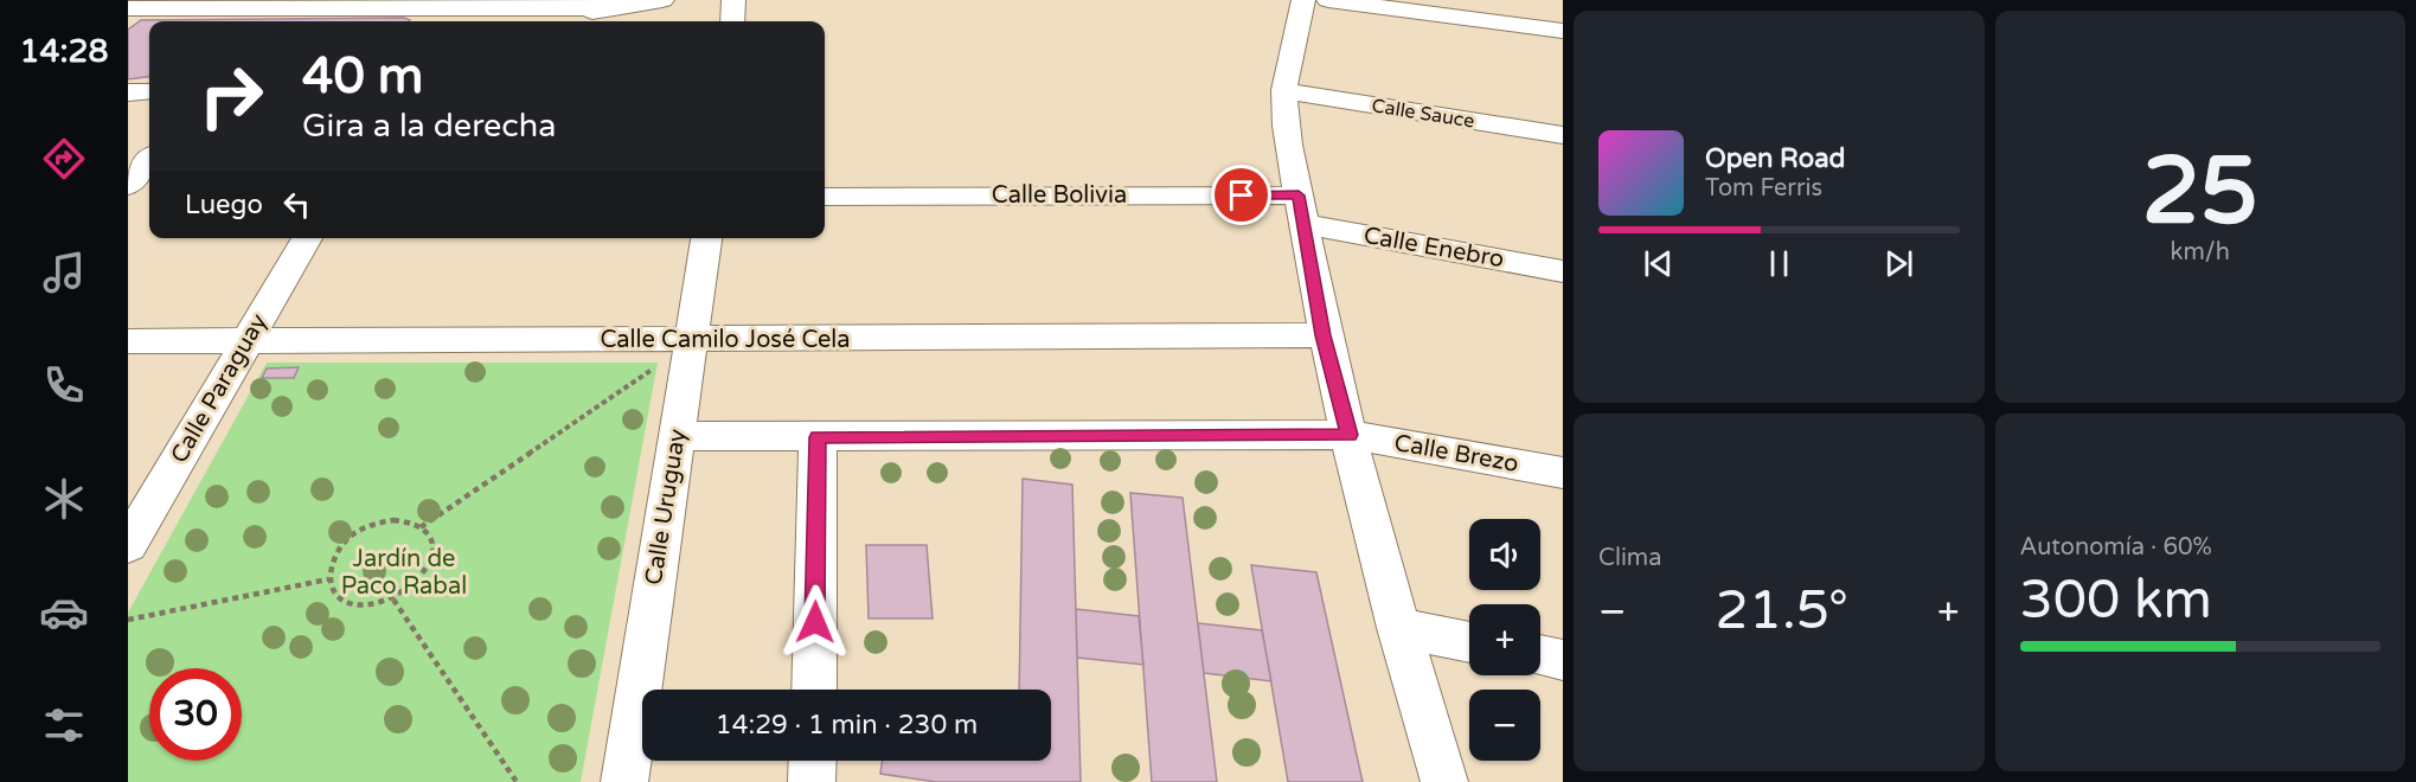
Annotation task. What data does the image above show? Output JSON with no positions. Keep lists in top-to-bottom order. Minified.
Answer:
{"streets":{"street":["Calle Sauce","Calle Bolivia","Calle Enebro","Calle Camilo José Cela","Calle Paraguay","Calle Brezo","Calle Uruguay"]},"crossings":[["Calle Bolivia","Calle Enebro"],["Calle Camilo José Cela","Calle Paraguay"],["Calle Camilo José Cela","Calle Uruguay"],["Calle Brezo","Calle Uruguay"]],"parks":["Jardín de Paco Rabal"],"page":{"tabs":"14:28","tile":[["25","km/h"],"Clima",["Autonomía · 60%","300 km"]],"turn":["40 m","Gira a la derecha"],"song":["Open Road","Tom Ferris"],"then":"Luego","map_buttons":["+","−"],"heat":["−","21.5°","+"],"limit":"30","trip":"14:29 · 1 min · 230 m"}}
